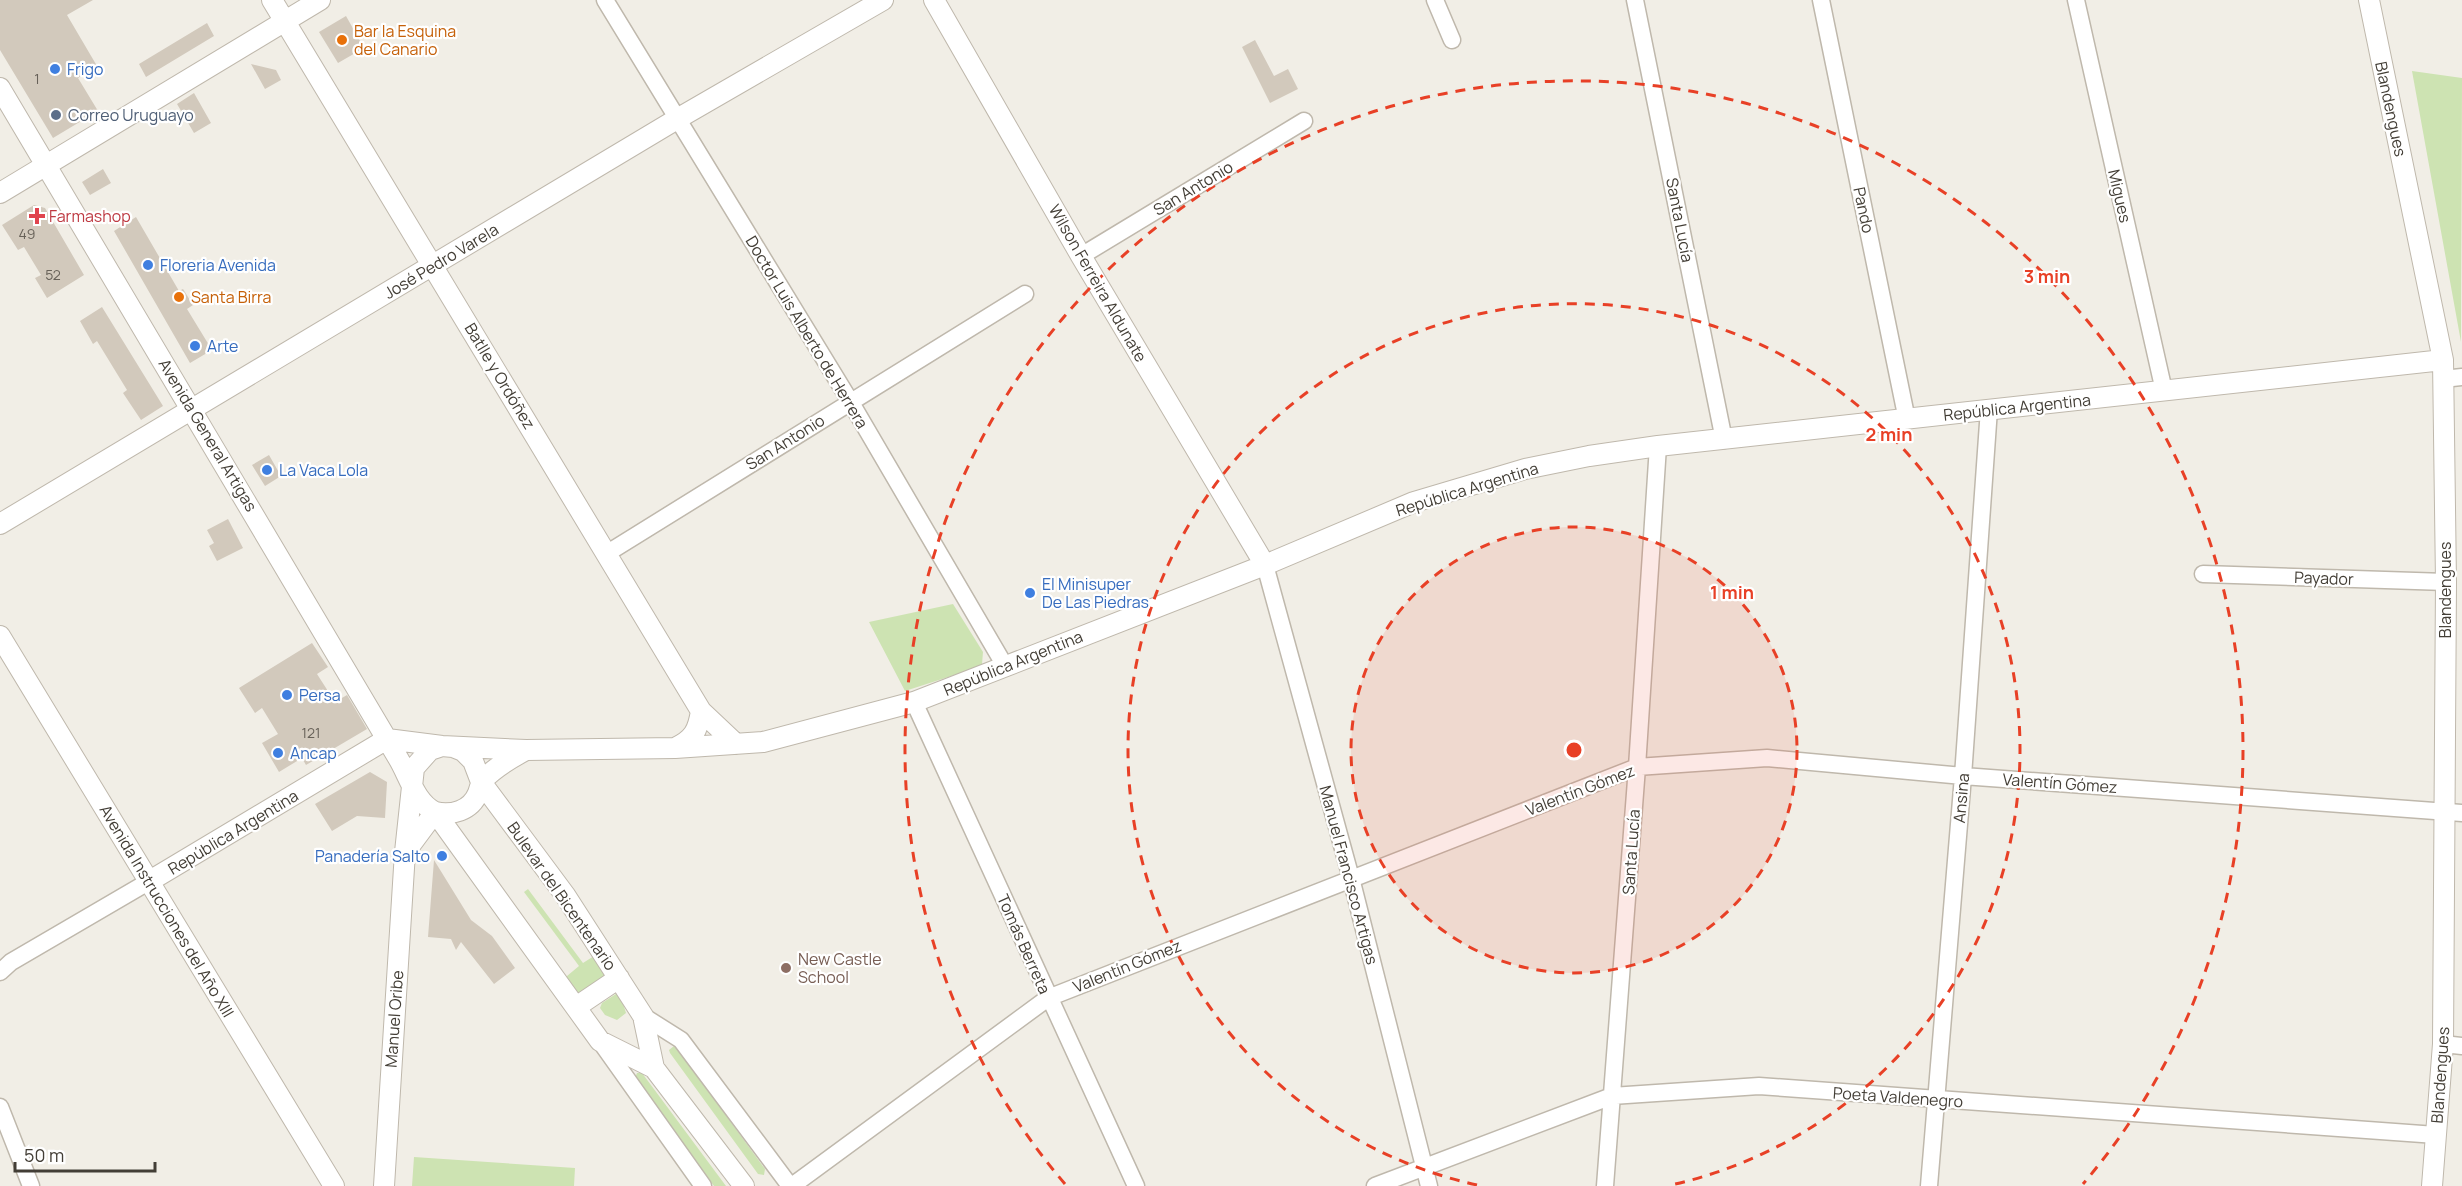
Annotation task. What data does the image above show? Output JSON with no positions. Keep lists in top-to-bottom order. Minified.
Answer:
{"streets":{"street":["Blandengues","San Antonio","Migues","Pando","Santa Lucía","José Pedro Varela","Wilson Ferreira Aldunate","Doctor Luis Alberto de Herrera","Batlle y Ordóñez","República Argentina","Avenida General Artigas","Payador","Valentín Gómez","Ansina","Manuel Francisco Artigas","Bulevar del Bicentenario","Avenida Instrucciones del Año XIII","Tomás Berreta","Manuel Oribe","Poeta Valdenegro"]},"crossings":[["Blandengues","República Argentina"],["Blandengues","Payador"],["Blandengues","Valentín Gómez"],["Blandengues","Poeta Valdenegro"],["San Antonio","Wilson Ferreira Aldunate"],["San Antonio","Doctor Luis Alberto de Herrera"],["San Antonio","Batlle y Ordóñez"],["Migues","República Argentina"],["Pando","República Argentina"],["Santa Lucía","República Argentina"],["Santa Lucía","Valentín Gómez"],["Santa Lucía","Poeta Valdenegro"],["José Pedro Varela","Doctor Luis Alberto de Herrera"],["José Pedro Varela","Batlle y Ordóñez"],["José Pedro Varela","Avenida General Artigas"],["Wilson Ferreira Aldunate","República Argentina"],["Wilson Ferreira Aldunate","Manuel Francisco Artigas"],["Doctor Luis Alberto de Herrera","República Argentina"],["Batlle y Ordóñez","República Argentina"],["República Argentina","Avenida General Artigas"],["República Argentina","Ansina"],["República Argentina","Manuel Francisco Artigas"],["República Argentina","Bulevar del Bicentenario"],["República Argentina","Avenida Instrucciones del Año XIII"],["República Argentina","Tomás Berreta"],["Avenida General Artigas","Bulevar del Bicentenario"],["Valentín Gómez","Ansina"],["Valentín Gómez","Manuel Francisco Artigas"],["Valentín Gómez","Tomás Berreta"],["Ansina","Poeta Valdenegro"],["Manuel Francisco Artigas","Poeta Valdenegro"]],"places":{"other":["Bar la Esquina del Canario","Frigo","Correo Uruguayo","Floreria Avenida","Santa Birra","Arte","La Vaca Lola","El Minisuper De Las Piedras","Persa","Ancap","Panadería Salto","New Castle School"],"health":["Farmashop"]},"house_numbers":["1","49","52","121"],"scale_bar":"50 m","rings":["3 min","2 min","1 min"]}
